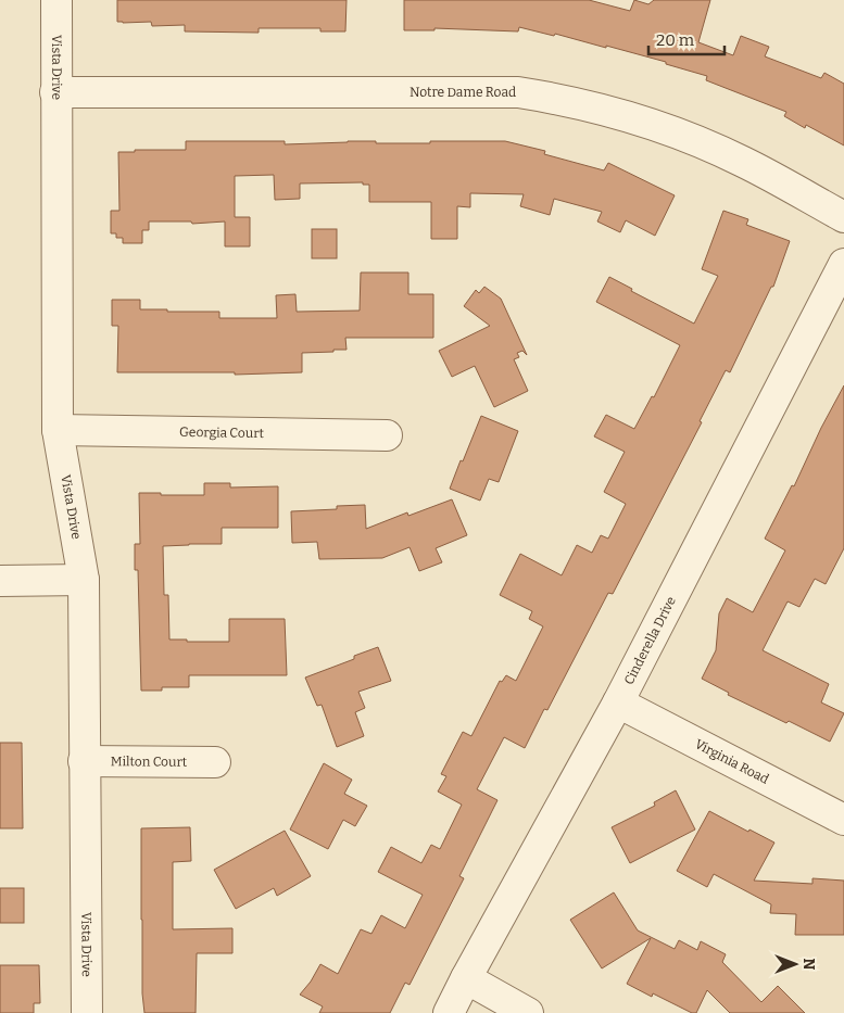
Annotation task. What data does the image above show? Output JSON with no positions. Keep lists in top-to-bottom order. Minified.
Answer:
{"streets":{"street":["Vista Drive","Notre Dame Road","Georgia Court","Cinderella Drive","Milton Court","Virginia Road"]},"crossings":[["Vista Drive","Notre Dame Road"],["Vista Drive","Georgia Court"],["Vista Drive","Milton Court"],["Cinderella Drive","Virginia Road"]],"scale_bar":"20 m","north":"right"}
